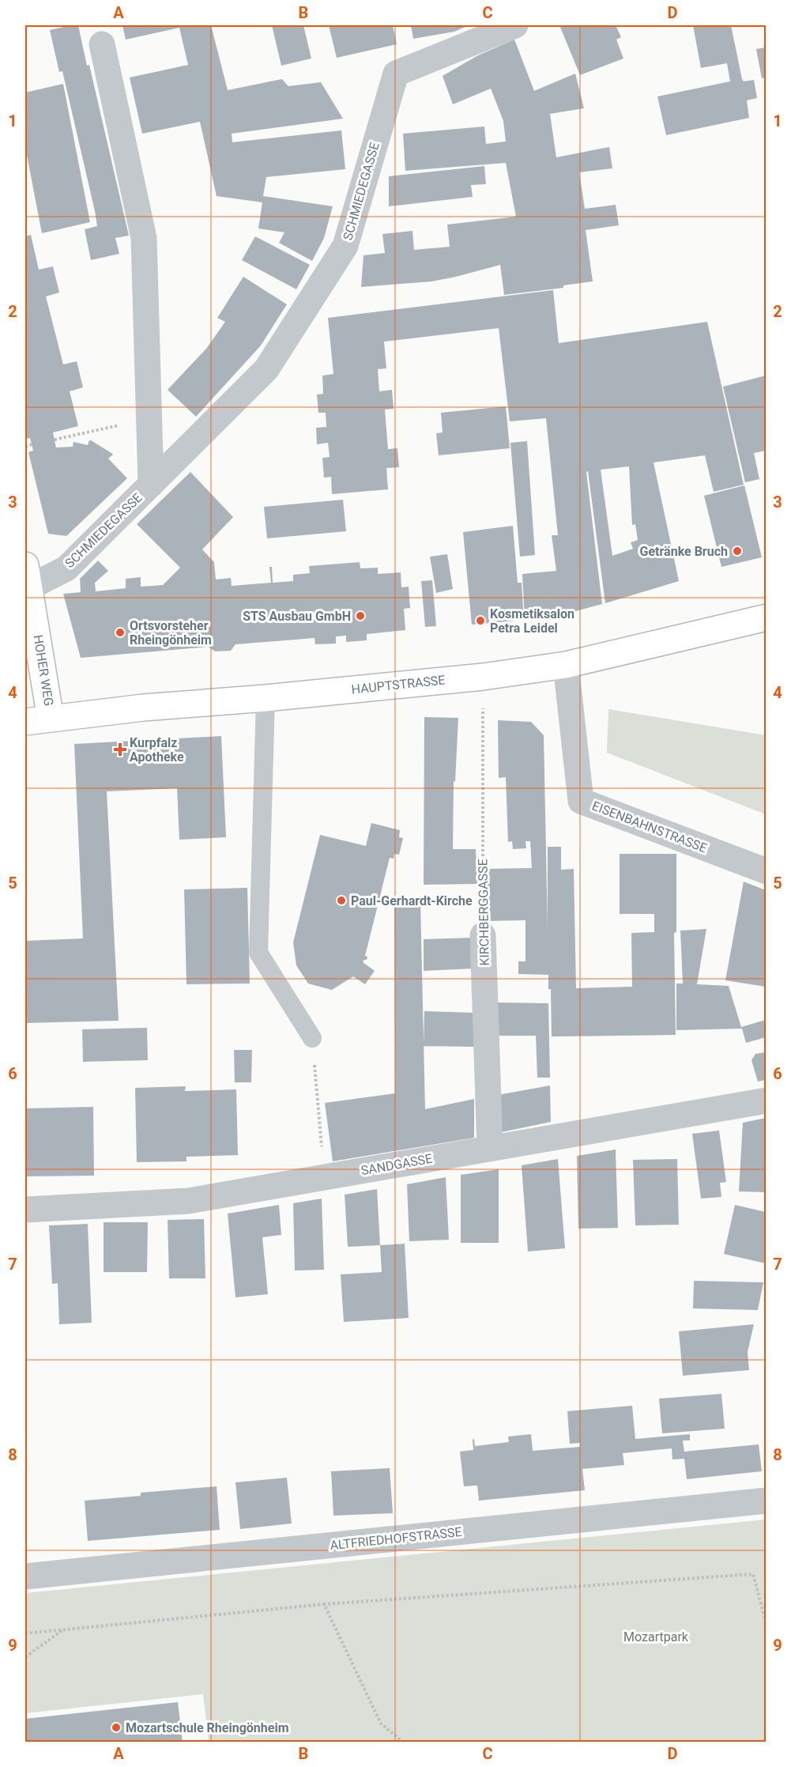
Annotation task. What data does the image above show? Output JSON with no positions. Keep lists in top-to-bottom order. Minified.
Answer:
{"streets":{"street":["SCHMIEDEGASSE","HOHER WEG","HAUPTSTRASSE","EISENBAHNSTRASSE","KIRCHBERGGASSE","SANDGASSE","ALTFRIEDHOFSTRASSE"]},"crossings":[["SCHMIEDEGASSE","HOHER WEG"],["HOHER WEG","HAUPTSTRASSE"],["HAUPTSTRASSE","EISENBAHNSTRASSE"],["HAUPTSTRASSE","KIRCHBERGGASSE"],["KIRCHBERGGASSE","SANDGASSE"]],"parks":["Mozartpark"],"places":{"other":["Getränke Bruch","STS Ausbau GmbH","Kosmetiksalon Petra Leidel","Ortsvorsteher Rheingönheim","Paul-Gerhardt-Kirche","Mozartschule Rheingönheim"],"health":["Kurpfalz Apotheke"]},"grid":{"columns":["A","B","C","D"],"rows":["1","2","3","4","5","6","7","8","9"]}}
